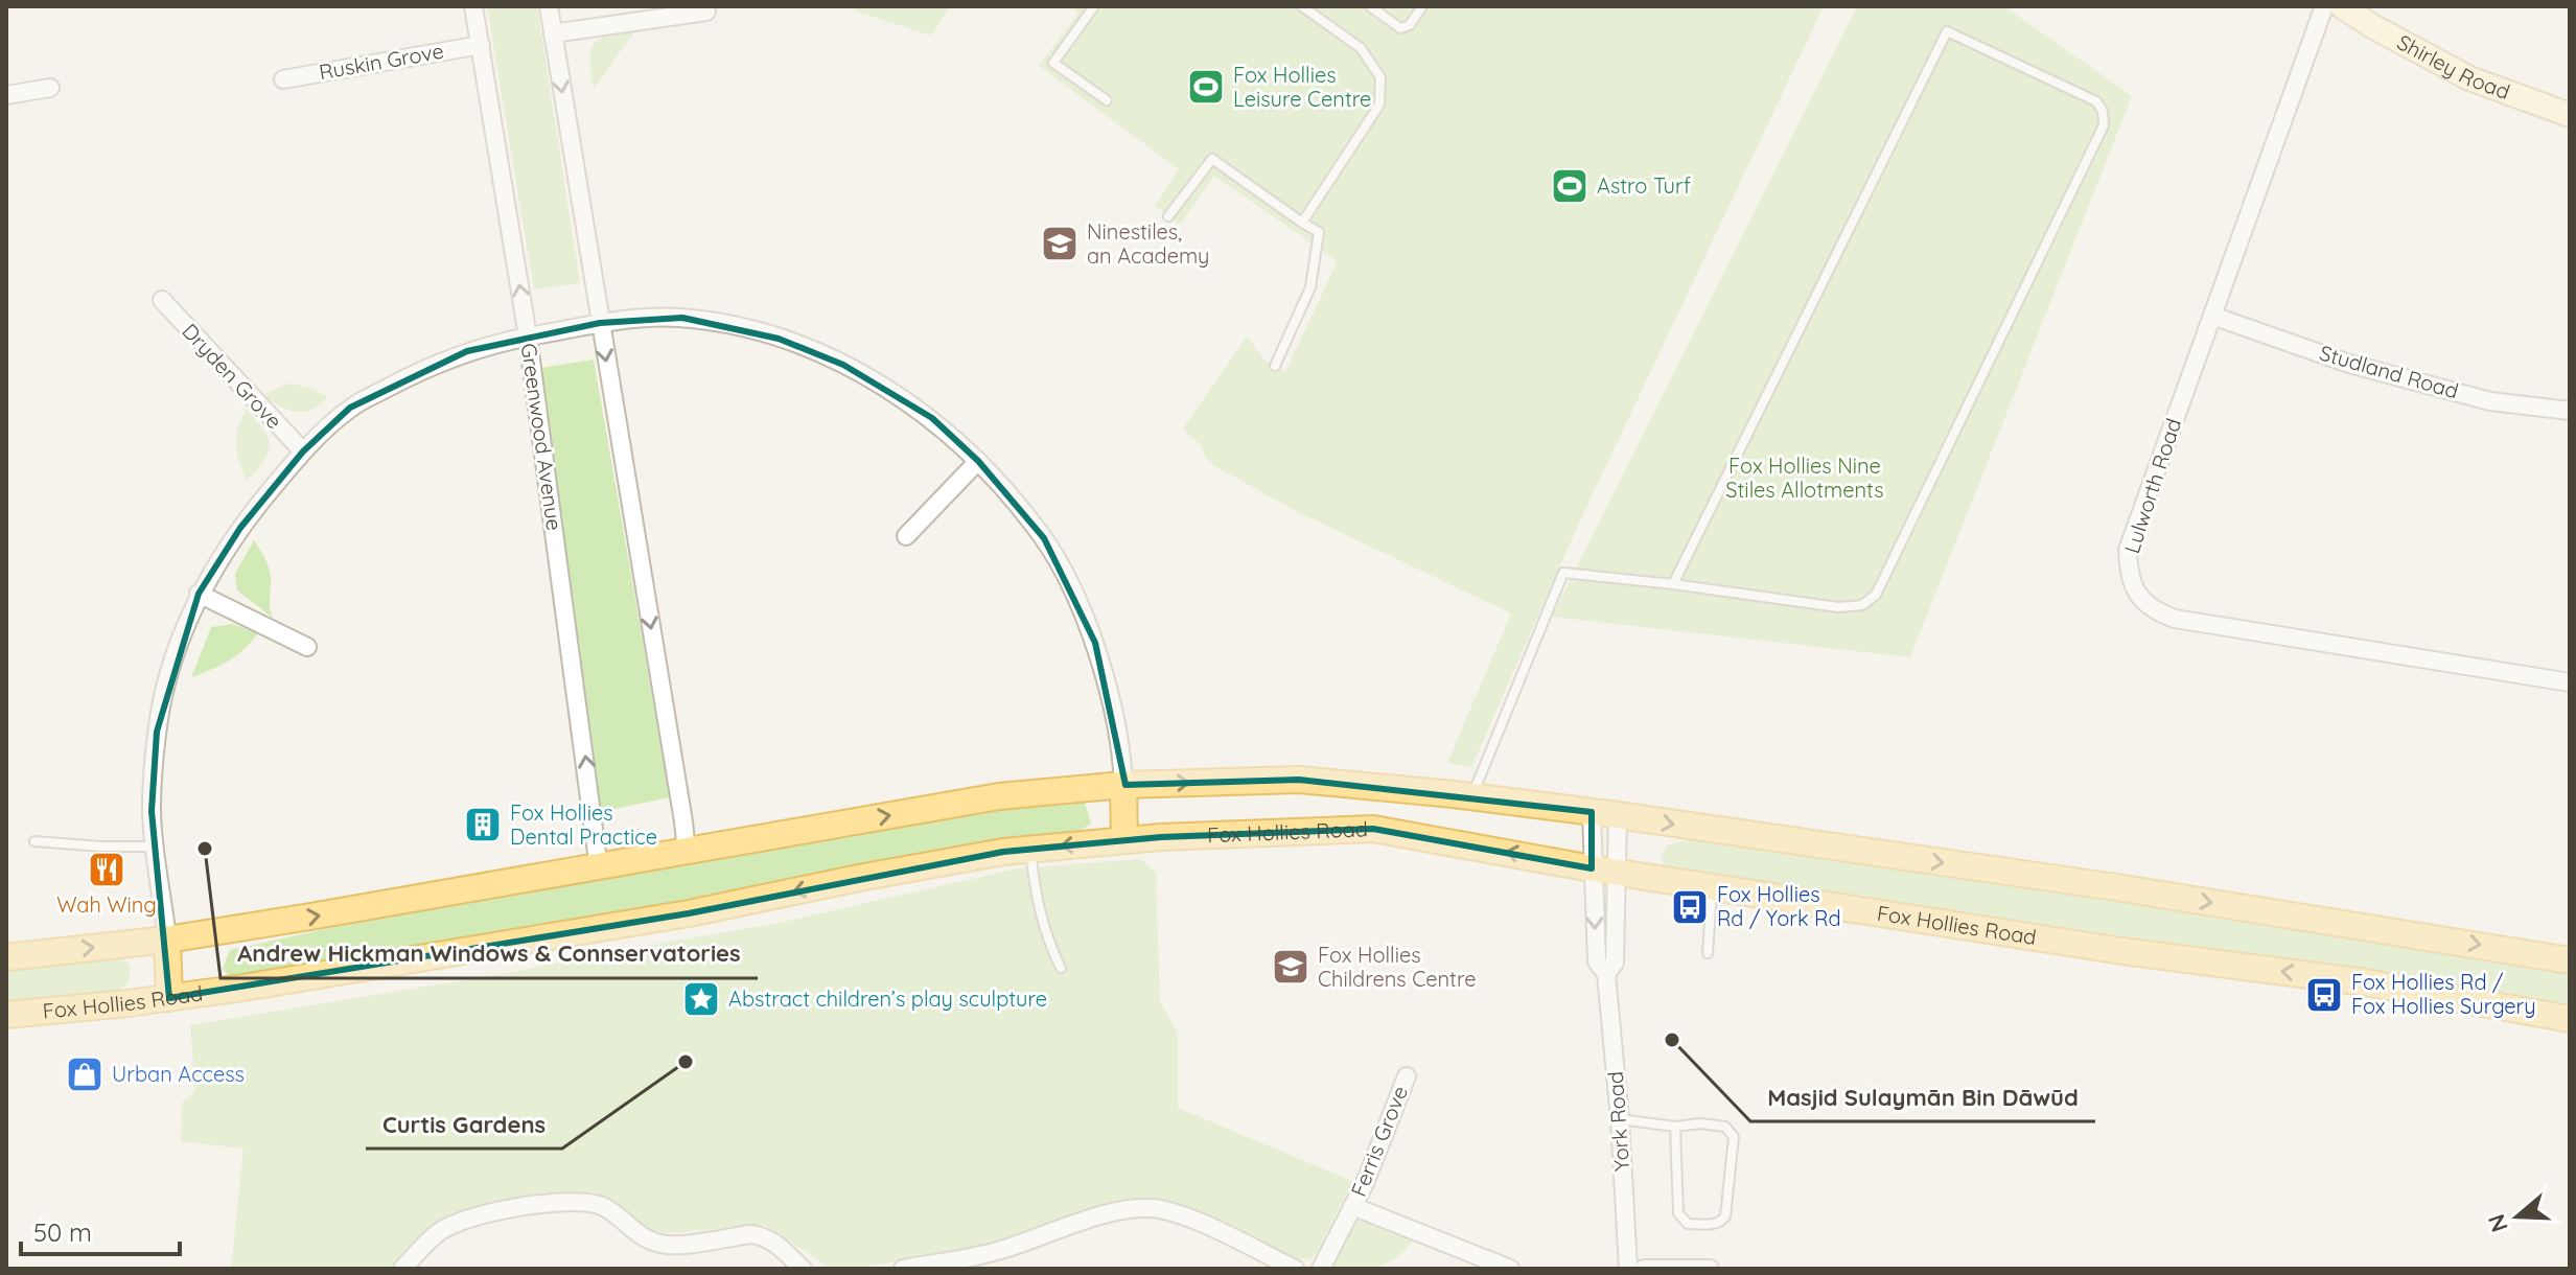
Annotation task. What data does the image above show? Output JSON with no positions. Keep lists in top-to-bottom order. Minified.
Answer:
{"streets":{"main road":["Fox Hollies Road"],"street":["Ruskin Grove","Shirley Road","Studland Road","Dryden Grove","Greenwood Avenue","Lulworth Road","York Road","Ferris Grove"]},"crossings":[["Ruskin Grove","Greenwood Avenue"],["Studland Road","Lulworth Road"],["Greenwood Avenue","Fox Hollies Road"],["Fox Hollies Road","York Road"]],"parks":["Fox Hollies Nine Stiles Allotments"],"places":{"sports":["Fox Hollies Leisure Centre","Astro Turf"],"school or university":["Ninestiles, an Academy","Fox Hollies Childrens Centre"],"building":["Fox Hollies Dental Practice"],"other":["Andrew Hickman Windows & Connservatories","Masjid Sulaymān Bin Dāwūd","Curtis Gardens"],"restaurant":["Wah Wing"],"bus stop":["Fox Hollies Rd / York Rd","Fox Hollies Rd / Fox Hollies Surgery"],"place":["Abstract children’s play sculpture"],"shop":["Urban Access"]},"scale_bar":"50 m","north":"left"}
